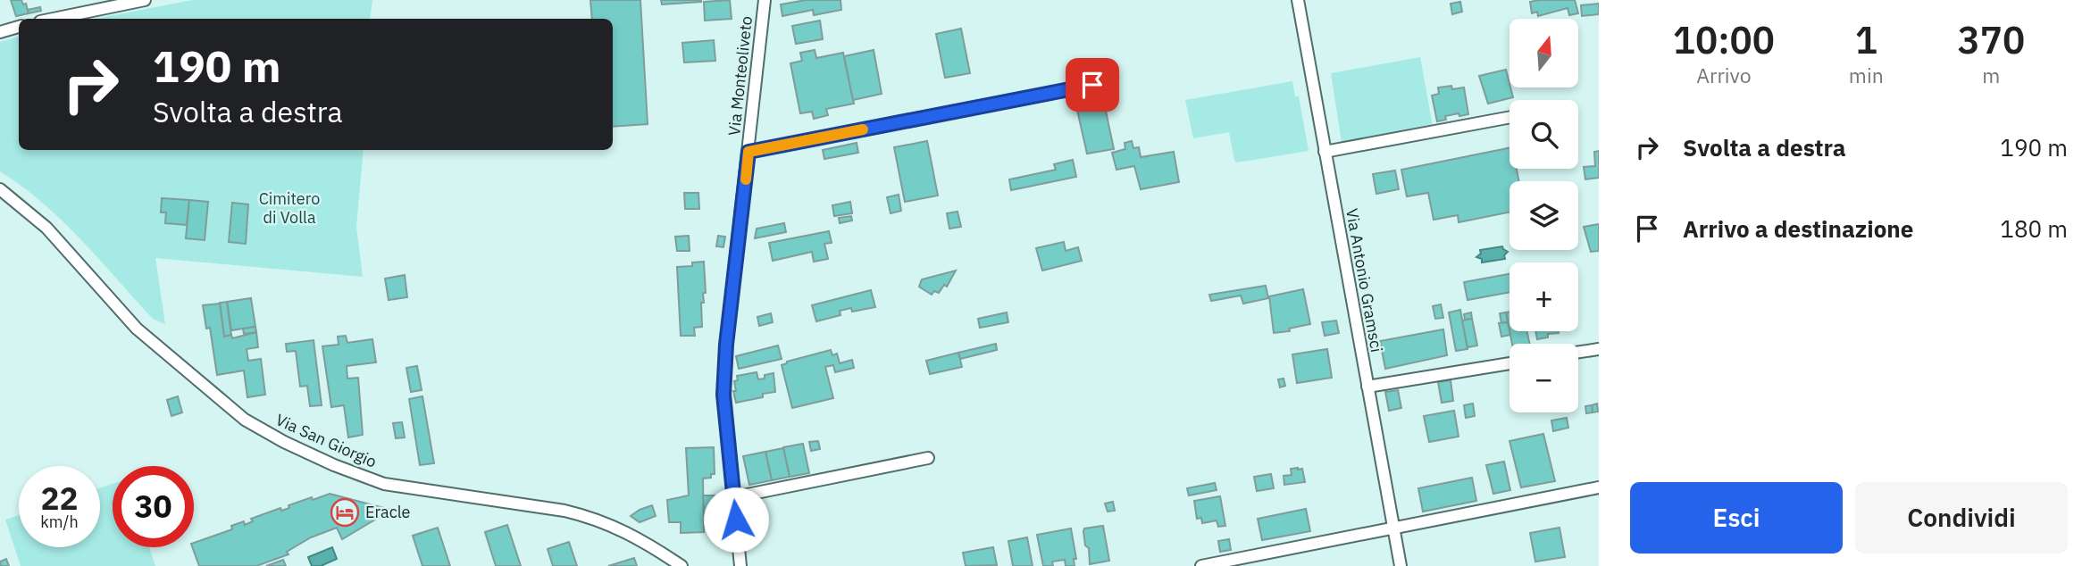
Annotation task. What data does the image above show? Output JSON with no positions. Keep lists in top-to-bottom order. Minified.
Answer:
{"streets":{"street":["Via Monteoliveto","Via Antonio Gramsci","Via San Giorgio"]},"parks":["Cimitero di Volla"],"places":{"hotel":["Eracle"]},"north":"top","page":{"eta":["10:00","Arrivo","1","min","370","m"],"map_buttons":["+","−"],"turn":["190 m","Svolta a destra"],"list":[{"name":"Svolta a destra","value":"190 m"},{"name":"Arrivo a destinazione","value":"180 m"}],"speed":"22 km/h","limit":"30","buttons":["Esci","Condividi"]}}
